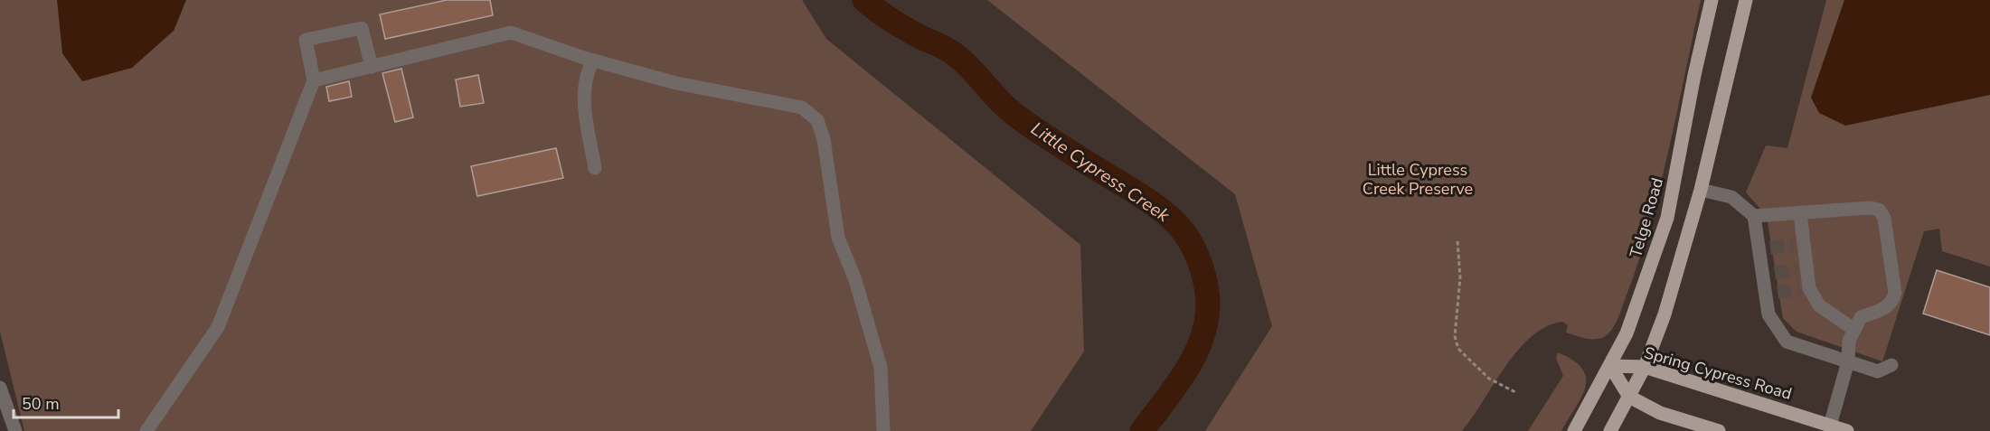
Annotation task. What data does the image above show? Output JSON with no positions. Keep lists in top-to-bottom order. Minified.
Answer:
{"streets":{"main road":["Telge Road","Spring Cypress Road"]},"crossings":[["Telge Road","Spring Cypress Road"]],"water":["Little Cypress Creek"],"parks":["Little Cypress Creek Preserve"],"scale_bar":"50 m"}
